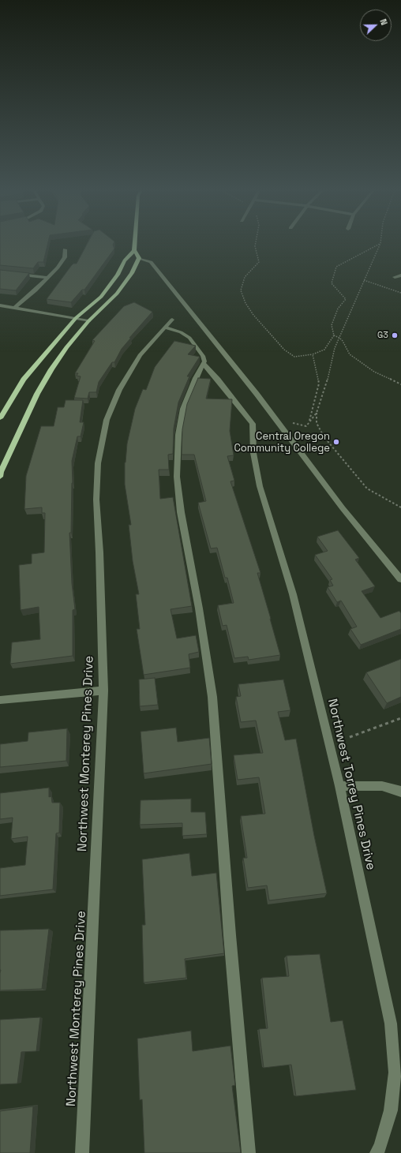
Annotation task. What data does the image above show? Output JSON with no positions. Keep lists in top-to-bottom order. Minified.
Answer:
{"streets":{"street":["Northwest Monterey Pines Drive","Northwest Torrey Pines Drive"]},"places":["G3","Central Oregon Community College"],"north":"right"}
